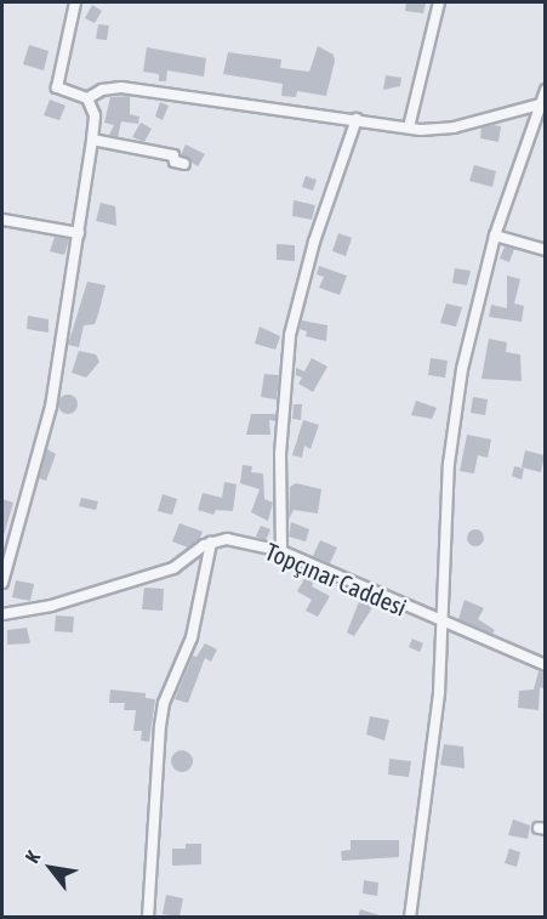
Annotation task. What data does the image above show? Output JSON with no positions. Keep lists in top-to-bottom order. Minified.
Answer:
{"streets":{"street":["Topçınar Caddesi"]},"north":"top left"}
